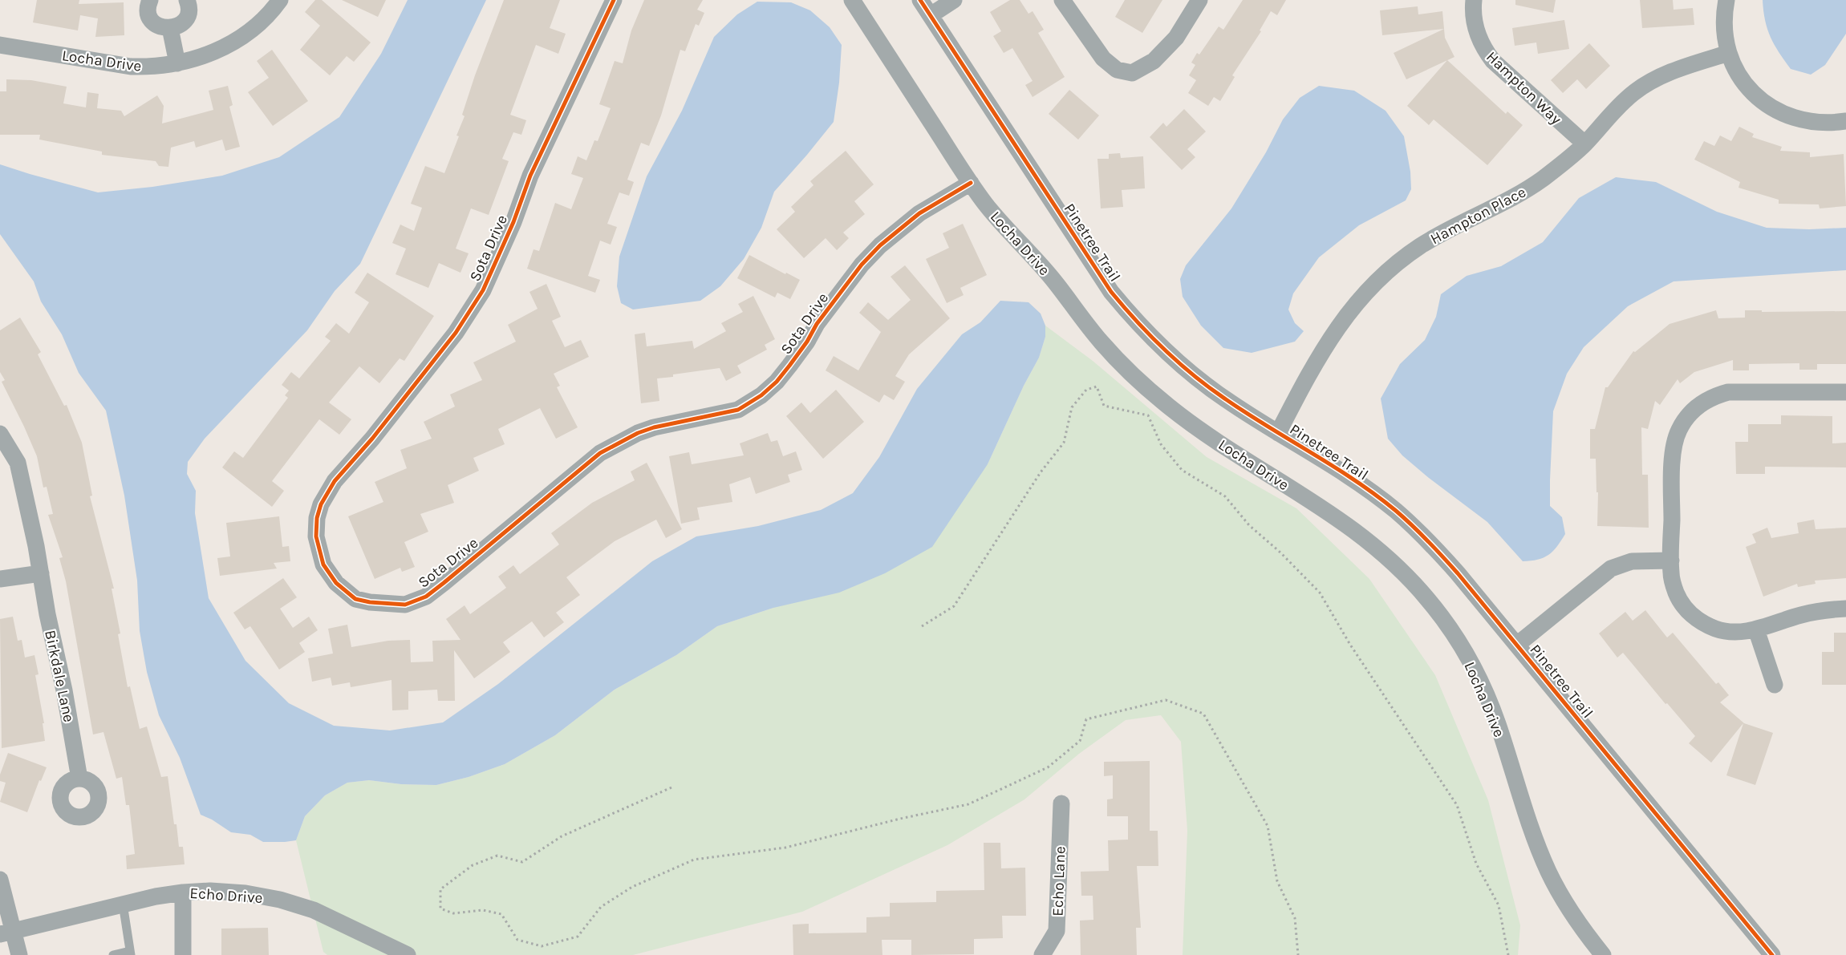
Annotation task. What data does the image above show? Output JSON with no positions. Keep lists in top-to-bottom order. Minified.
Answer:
{"streets":{"street":["Locha Drive","Hampton Way","Hampton Place","Pinetree Trail","Sota Drive","Birkdale Lane","Echo Lane","Echo Drive"]},"crossings":[["Locha Drive","Sota Drive"],["Hampton Way","Hampton Place"],["Hampton Place","Pinetree Trail"]]}
